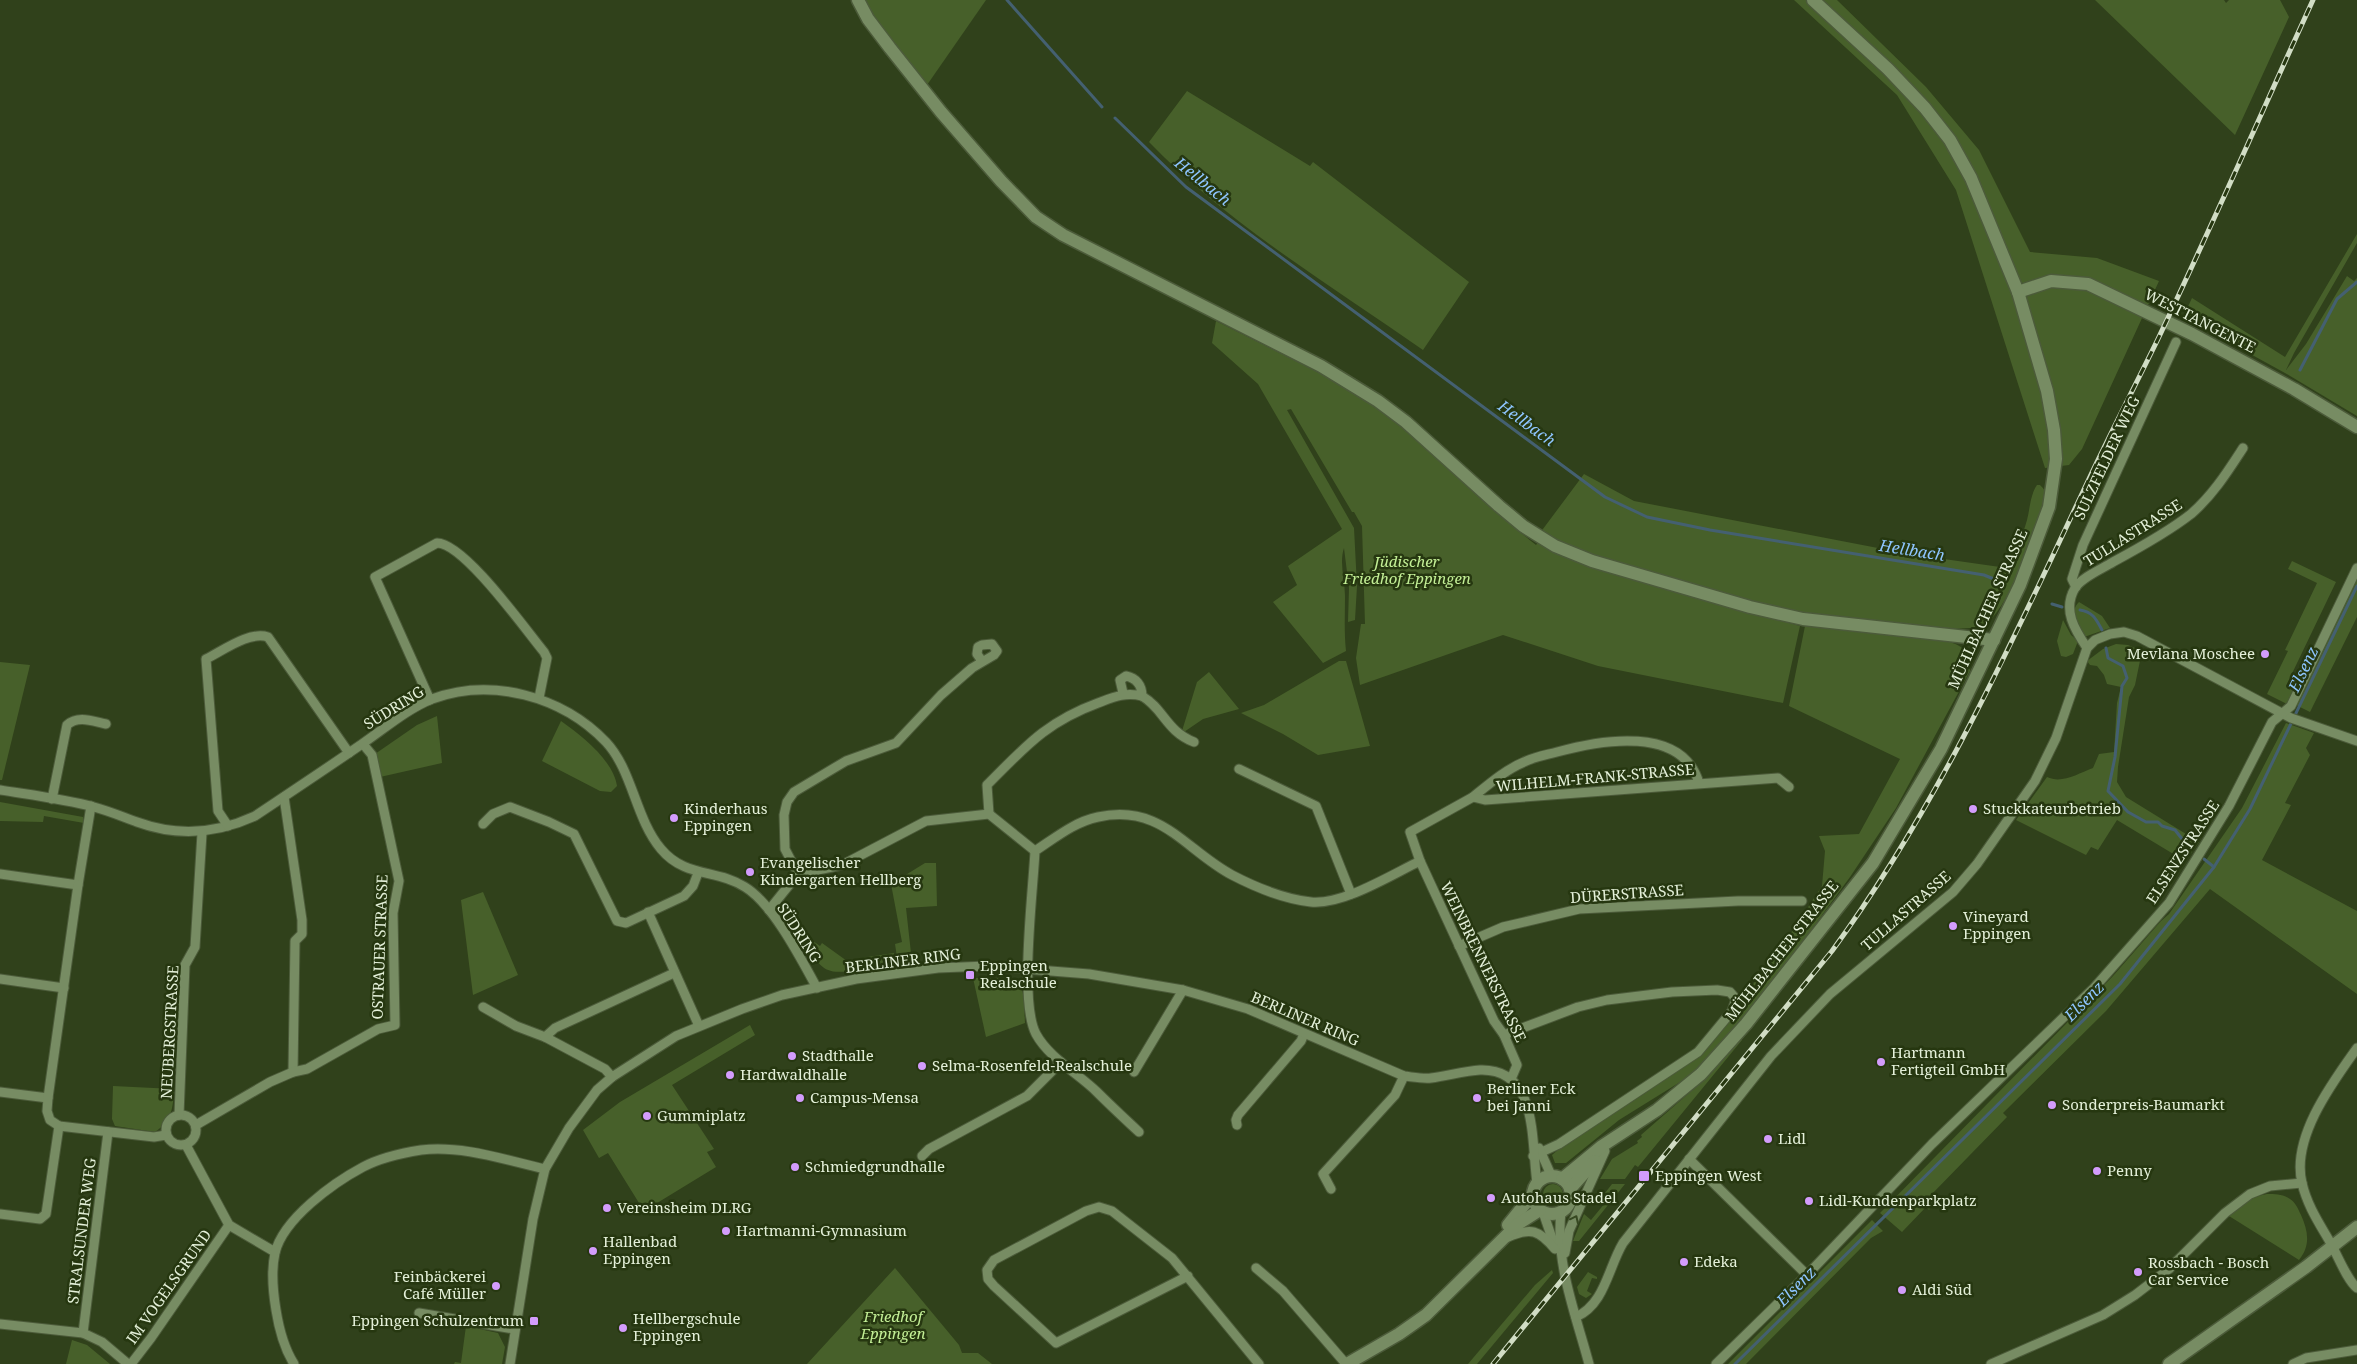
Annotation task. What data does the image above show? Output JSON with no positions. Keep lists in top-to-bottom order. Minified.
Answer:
{"streets":{"main road":["WESTTANGENTE","MÜHLBACHER STRASSE"],"street":["SULZFELDER WEG","TULLASTRASSE","SÜDRING","WILHELM-FRANK-STRASSE","ELSENZSTRASSE","DÜRERSTRASSE","OSTRAUER STRASSE","BERLINER RING","WEINBRENNERSTRASSE","NEUBERGSTRASSE","STRALSUNDER WEG","IM VOGELSGRUND"]},"crossings":[["WESTTANGENTE","MÜHLBACHER STRASSE"],["SULZFELDER WEG","TULLASTRASSE"],["TULLASTRASSE","MÜHLBACHER STRASSE"],["TULLASTRASSE","ELSENZSTRASSE"],["SÜDRING","OSTRAUER STRASSE"],["SÜDRING","BERLINER RING"],["SÜDRING","NEUBERGSTRASSE"],["WILHELM-FRANK-STRASSE","WEINBRENNERSTRASSE"],["DÜRERSTRASSE","WEINBRENNERSTRASSE"],["OSTRAUER STRASSE","NEUBERGSTRASSE"],["BERLINER RING","WEINBRENNERSTRASSE"]],"water":["Hellbach","Elsenz"],"parks":["Jüdischer Friedhof Eppingen","Friedhof Eppingen"],"places":{"other":["Mevlana Moschee","Stuckkateurbetrieb","Kinderhaus Eppingen","Evangelischer Kindergarten Hellberg","Vineyard Eppingen","Stadthalle","Hartmann Fertigteil GmbH","Selma-Rosenfeld-Realschule","Hardwaldhalle","Campus-Mensa","Berliner Eck bei Janni","Sonderpreis-Baumarkt","Gummiplatz","Lidl","Schmiedgrundhalle","Penny","Autohaus Stadel","Lidl-Kundenparkplatz","Vereinsheim DLRG","Hartmanni-Gymnasium","Hallenbad Eppingen","Edeka","Rossbach - Bosch Car Service","Feinbäckerei Café Müller","Aldi Süd","Hellbergschule Eppingen"],"transit":["Eppingen Realschule","Eppingen West","Eppingen Schulzentrum"]}}
